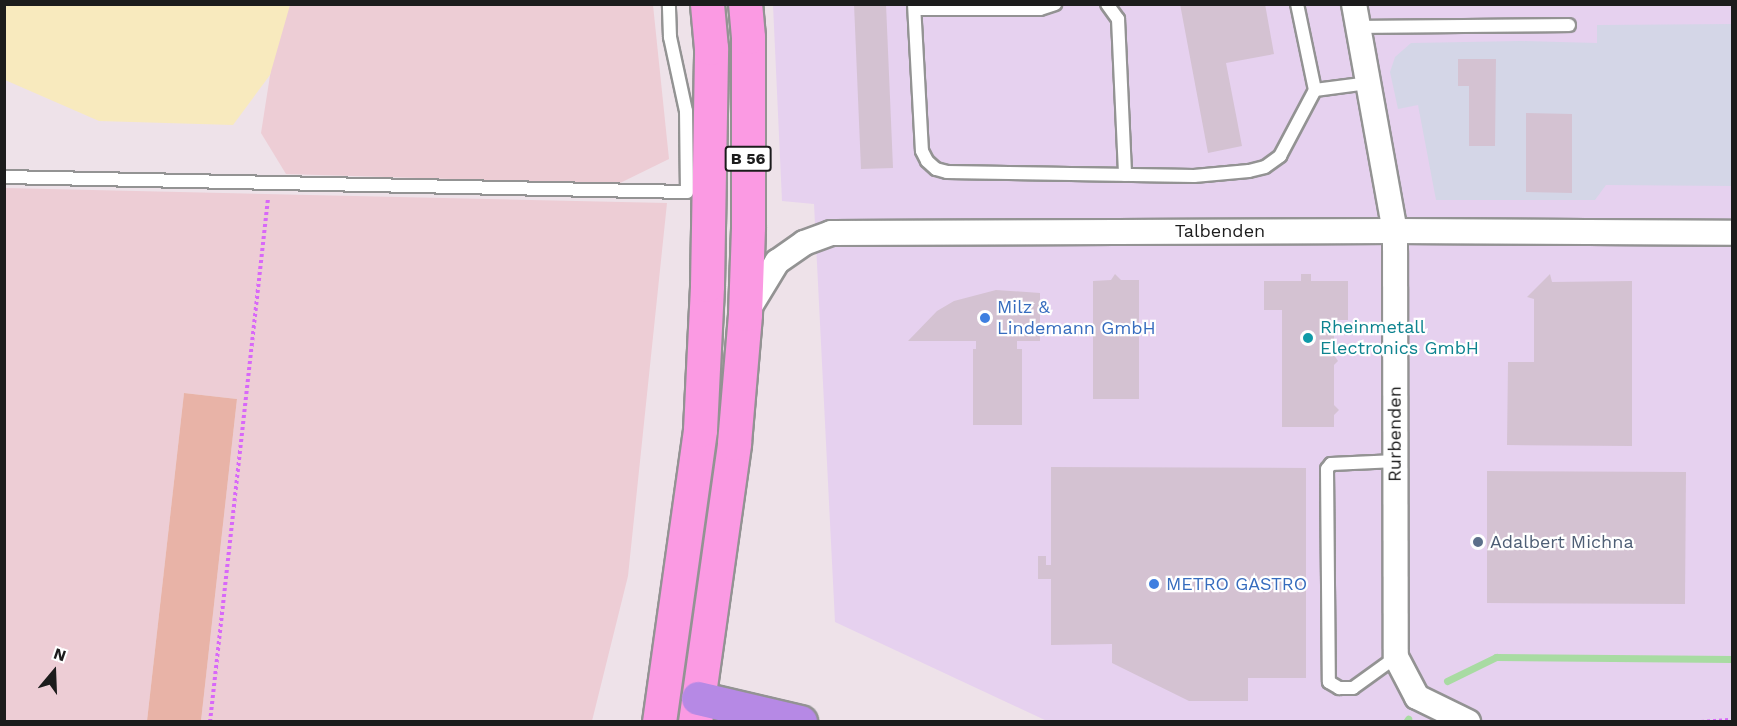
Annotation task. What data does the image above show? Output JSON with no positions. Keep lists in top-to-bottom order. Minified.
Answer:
{"streets":{"main road":["B 56"],"street":["Talbenden","Rurbenden"]},"crossings":[["B 56","Talbenden"],["Talbenden","Rurbenden"]],"places":["Milz & Lindemann GmbH","Rheinmetall Electronics GmbH","Adalbert Michna","METRO GASTRO"],"north":"top"}
